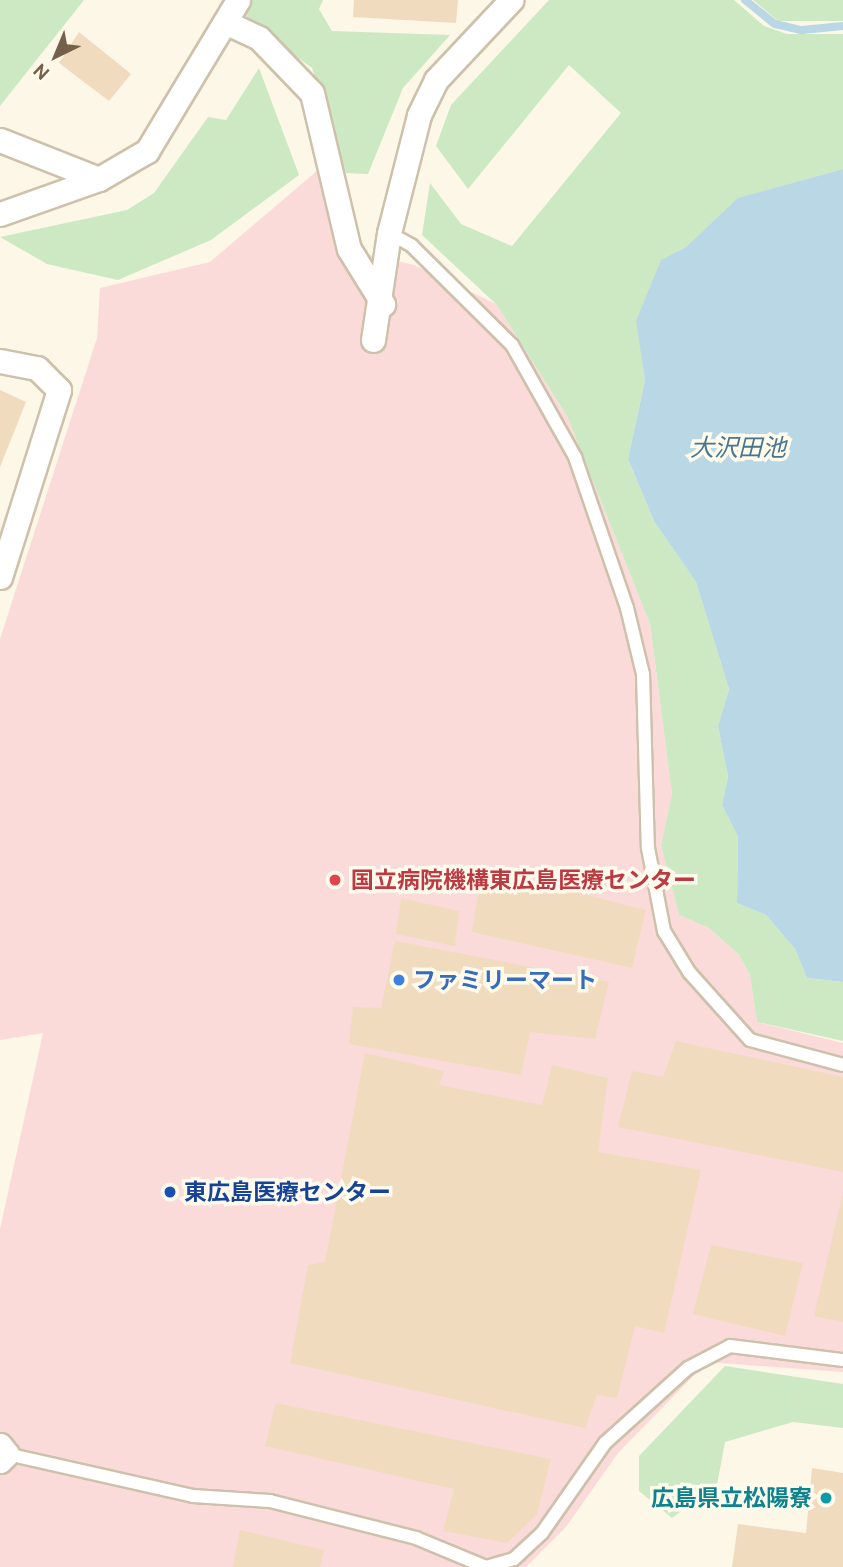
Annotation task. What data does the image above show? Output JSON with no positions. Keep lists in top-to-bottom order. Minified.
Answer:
{"water":["大沢田池"],"places":["国立病院機構東広島医療センター","ファミリーマート","東広島医療センター","広島県立松陽寮"],"north":"bottom left"}
